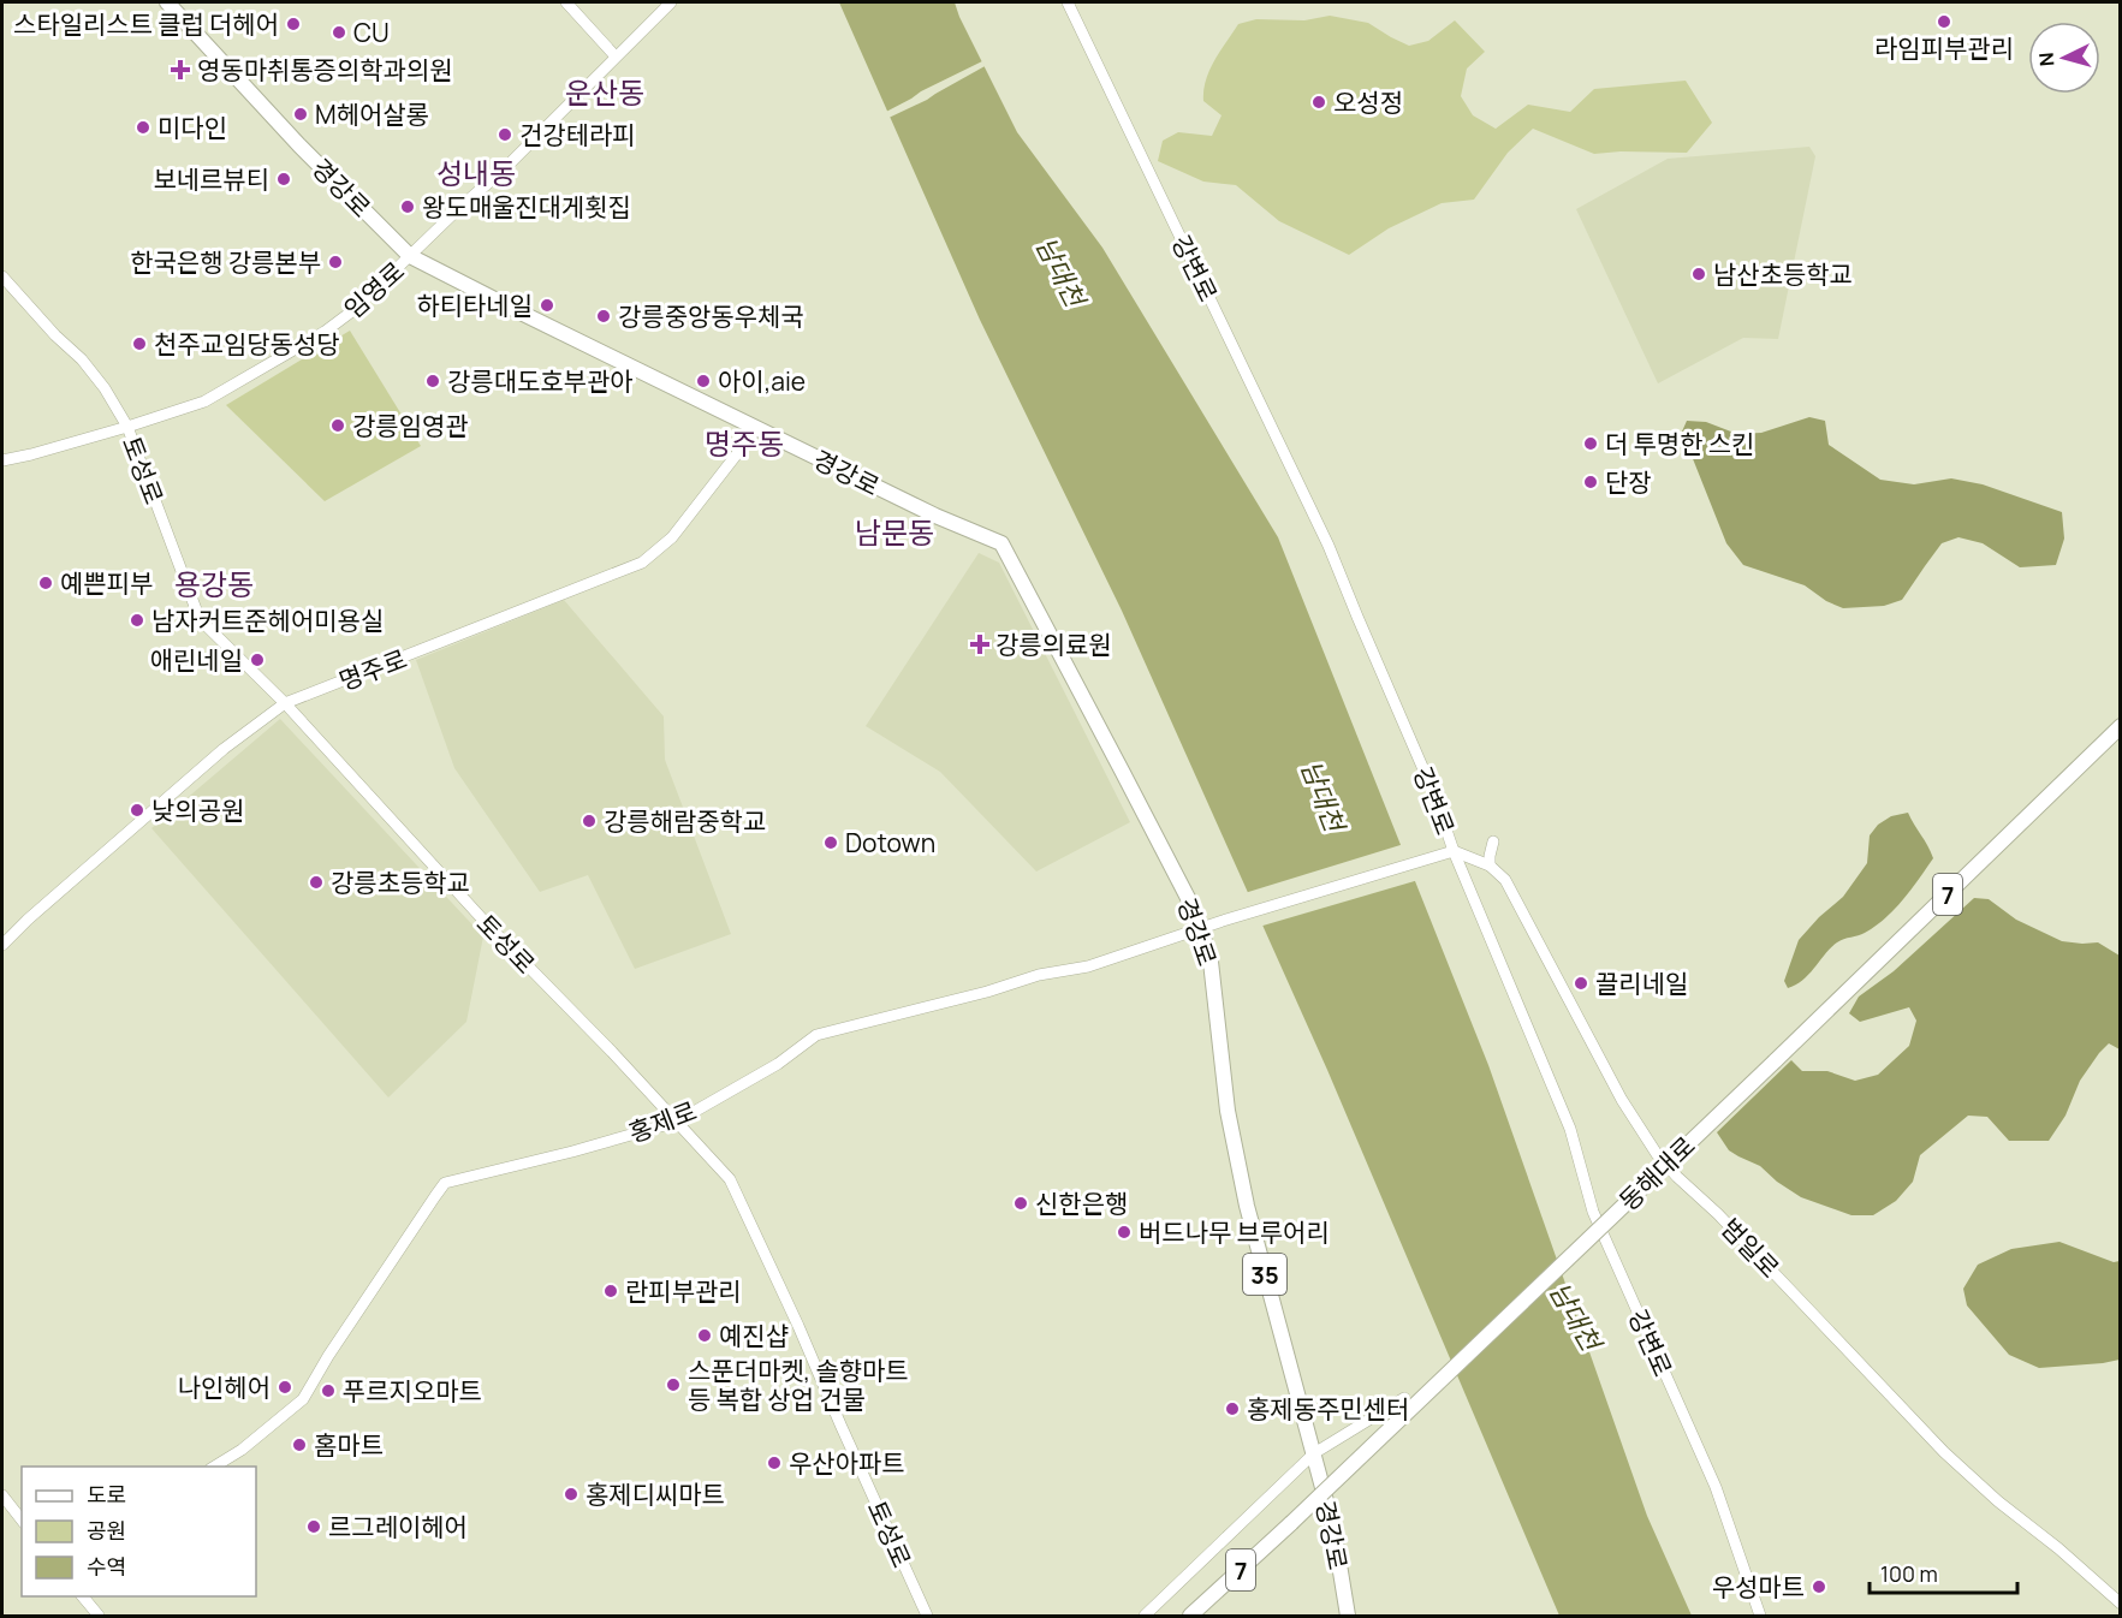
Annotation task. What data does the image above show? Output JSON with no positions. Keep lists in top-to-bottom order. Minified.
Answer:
{"streets":{"main road":["경강로","7","동해대로","35"],"street":["강변로","임영로","토성로","명주로","홍제로","범일로"]},"crossings":[["경강로","임영로"],["경강로","명주로"],["경강로","홍제로"],["강변로","홍제로"],["강변로","범일로"],["임영로","토성로"],["토성로","명주로"],["토성로","홍제로"],["홍제로","범일로"]],"districts":["운산동","성내동","명주동","남문동","용강동"],"water":["남대천"],"places":{"other":["라임피부관리","스타일리스트 클럽 더헤어","CU","오성정","M헤어살롱","미다인","건강테라피","보네르뷰티","왕도매울진대게횟집","한국은행 강릉본부","남산초등학교","하티타네일","강릉중앙동우체국","천주교임당동성당","강릉대도호부관아","아이,aie","강릉임영관","더 투명한 스킨","단장","예쁜피부","남자커트준헤어미용실","애린네일","낮의공원","강릉해람중학교","Dotown","강릉초등학교","끌리네일","신한은행","버드나무 브루어리","란피부관리","예진샵","스푼더마켓, 솔향마트 등 복합 상업 건물","나인헤어","푸르지오마트","홍제동주민센터","홈마트","우산아파트","홍제디씨마트","르그레이헤어","우성마트"],"health":["영동마취통증의학과의원","강릉의료원"]},"legend":["도로","공원","수역"],"scale_bar":"100 m","north":"left"}
